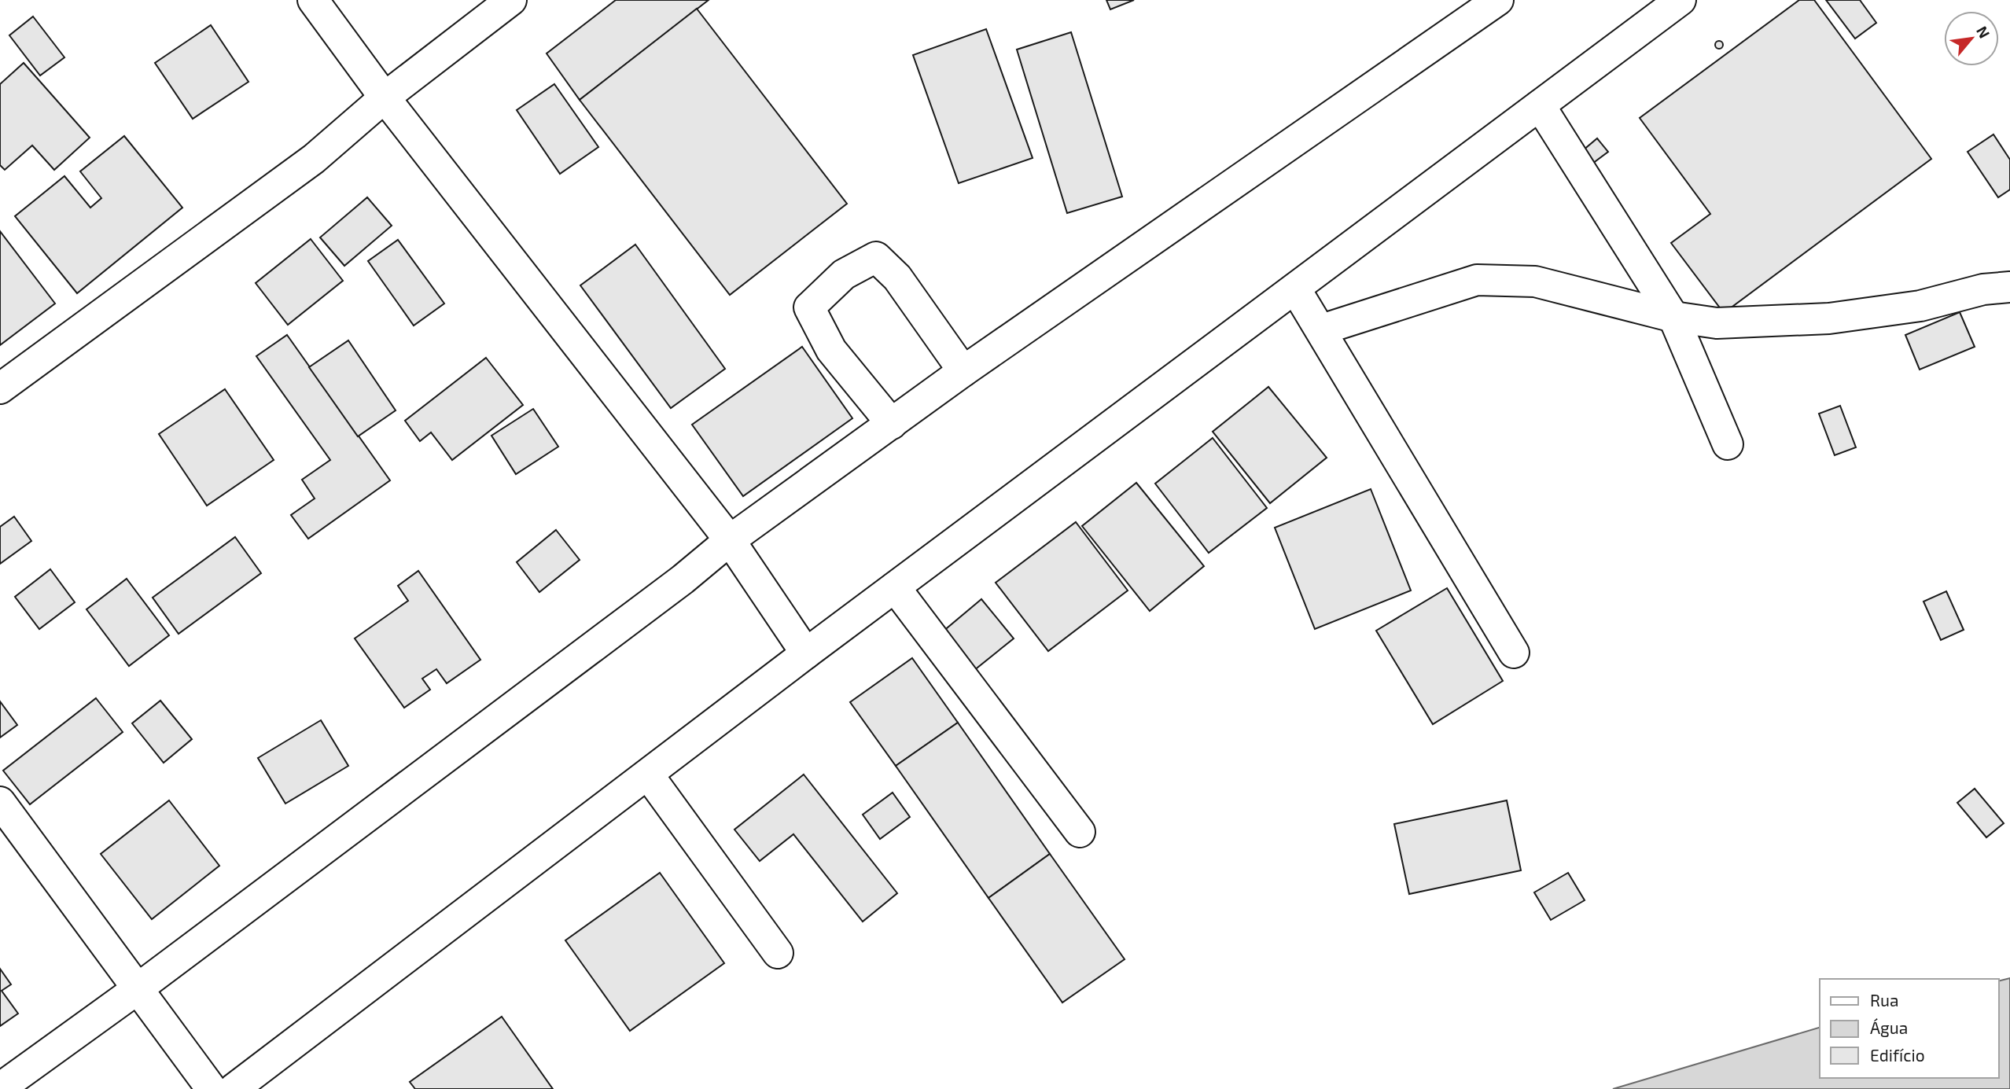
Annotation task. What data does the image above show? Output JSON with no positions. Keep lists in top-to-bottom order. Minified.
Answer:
{"legend":["Rua","Água","Edifício"],"north":"top right"}
